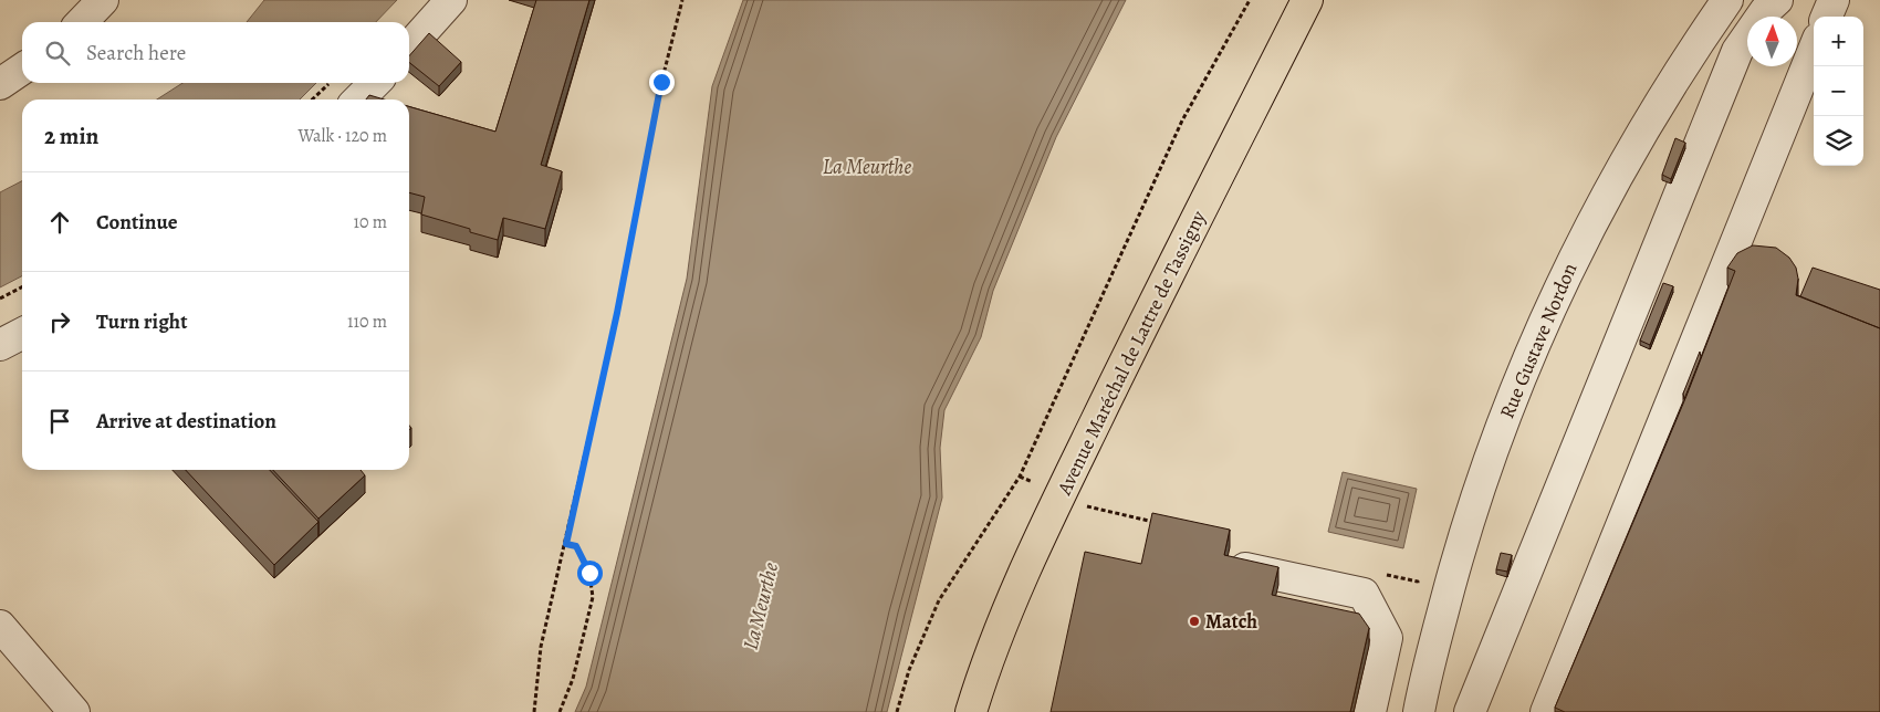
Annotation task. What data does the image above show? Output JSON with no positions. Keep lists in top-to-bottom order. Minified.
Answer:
{"streets":{"main road":["Avenue Maréchal de Lattre de Tassigny"],"street":["Rue Gustave Nordon"]},"water":["La Meurthe"],"places":["Match"],"north":"top","page":{"map_buttons":["+","−"],"search":"Search here","heading":["2 min","Walk · 120 m"],"list":[["Continue","10 m"],["Turn right","110 m"],"Arrive at destination"]}}
